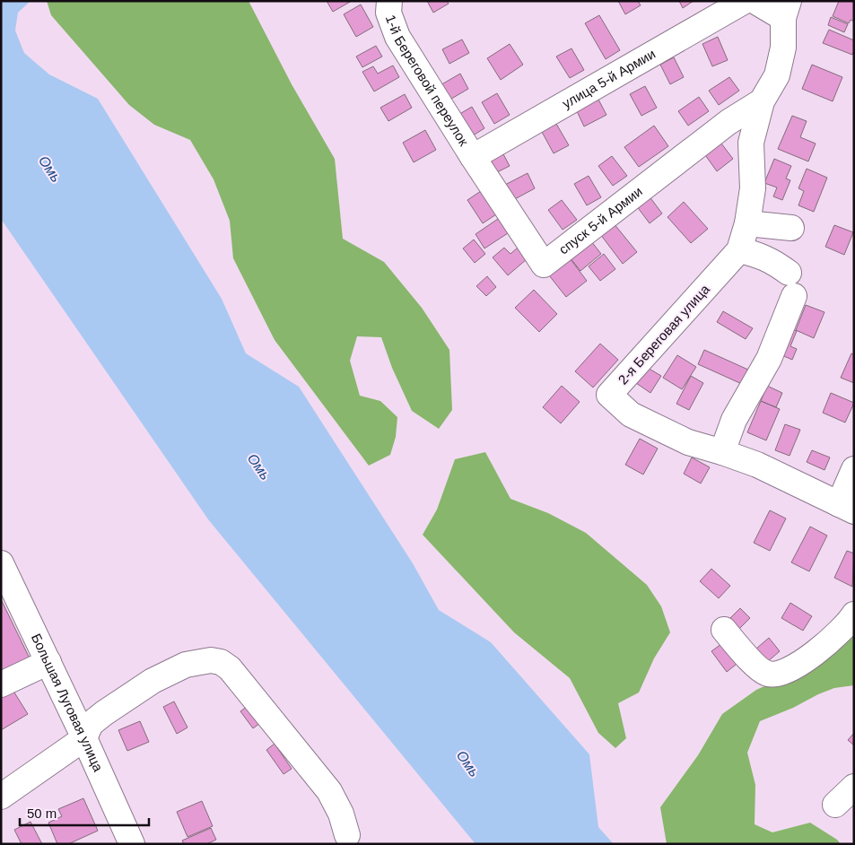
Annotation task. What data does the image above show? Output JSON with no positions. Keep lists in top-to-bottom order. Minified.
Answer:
{"streets":{"street":["улица 5-й Армии","1-й Береговой переулок","спуск 5-й Армии","2-я Береговая улица","Большая Луговая улица"]},"crossings":[["улица 5-й Армии","1-й Береговой переулок"],["улица 5-й Армии","спуск 5-й Армии"],["1-й Береговой переулок","спуск 5-й Армии"],["спуск 5-й Армии","2-я Береговая улица"]],"water":["Омь"],"scale_bar":"50 m"}
